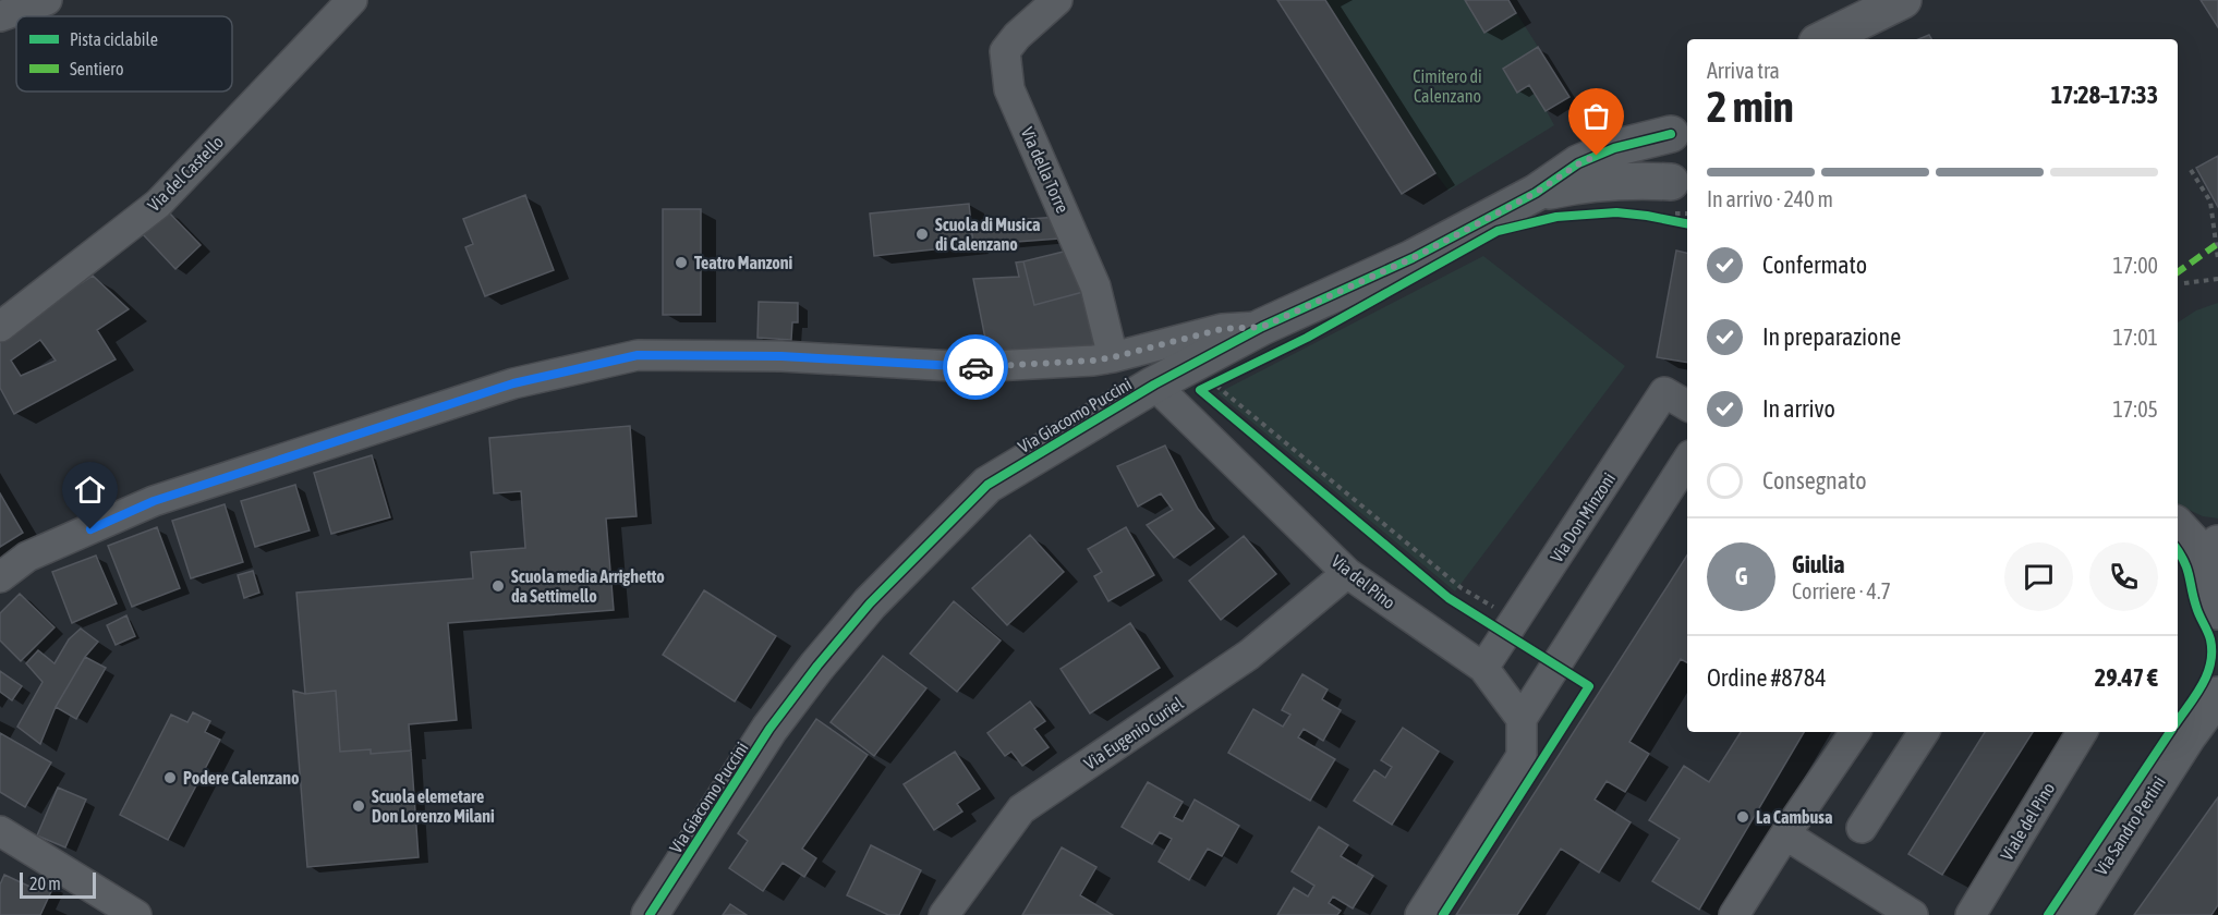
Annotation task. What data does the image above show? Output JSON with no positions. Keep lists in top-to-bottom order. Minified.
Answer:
{"streets":{"street":["Via della Torre","Via del Castello","Via Giacomo Puccini","Via Don Minzoni","Via del Pino","Via Eugenio Curiel","Viale del Pino","Via Sandro Pertini"]},"crossings":[["Via Giacomo Puccini","Via del Pino"],["Via Don Minzoni","Via del Pino"],["Via del Pino","Via Eugenio Curiel"]],"parks":["Cimitero di Calenzano"],"places":["Scuola di Musica di Calenzano","Teatro Manzoni","Scuola media Arrighetto da Settimello","Podere Calenzano","Scuola elemetare Don Lorenzo Milani","La Cambusa"],"legend":["Pista ciclabile","Sentiero"],"scale_bar":"20 m","page":{"heading":["2 min","Arriva tra","17:28–17:33"],"panel":["Giulia","Corriere · 4.7","Ordine #8784","29.47 €"],"bar":"In arrivo · 240 m","list":[["Confermato","17:00"],["In preparazione","17:01"],["In arrivo","17:05"],"Consegnato"],"round":"G","scale":"20 m"}}
